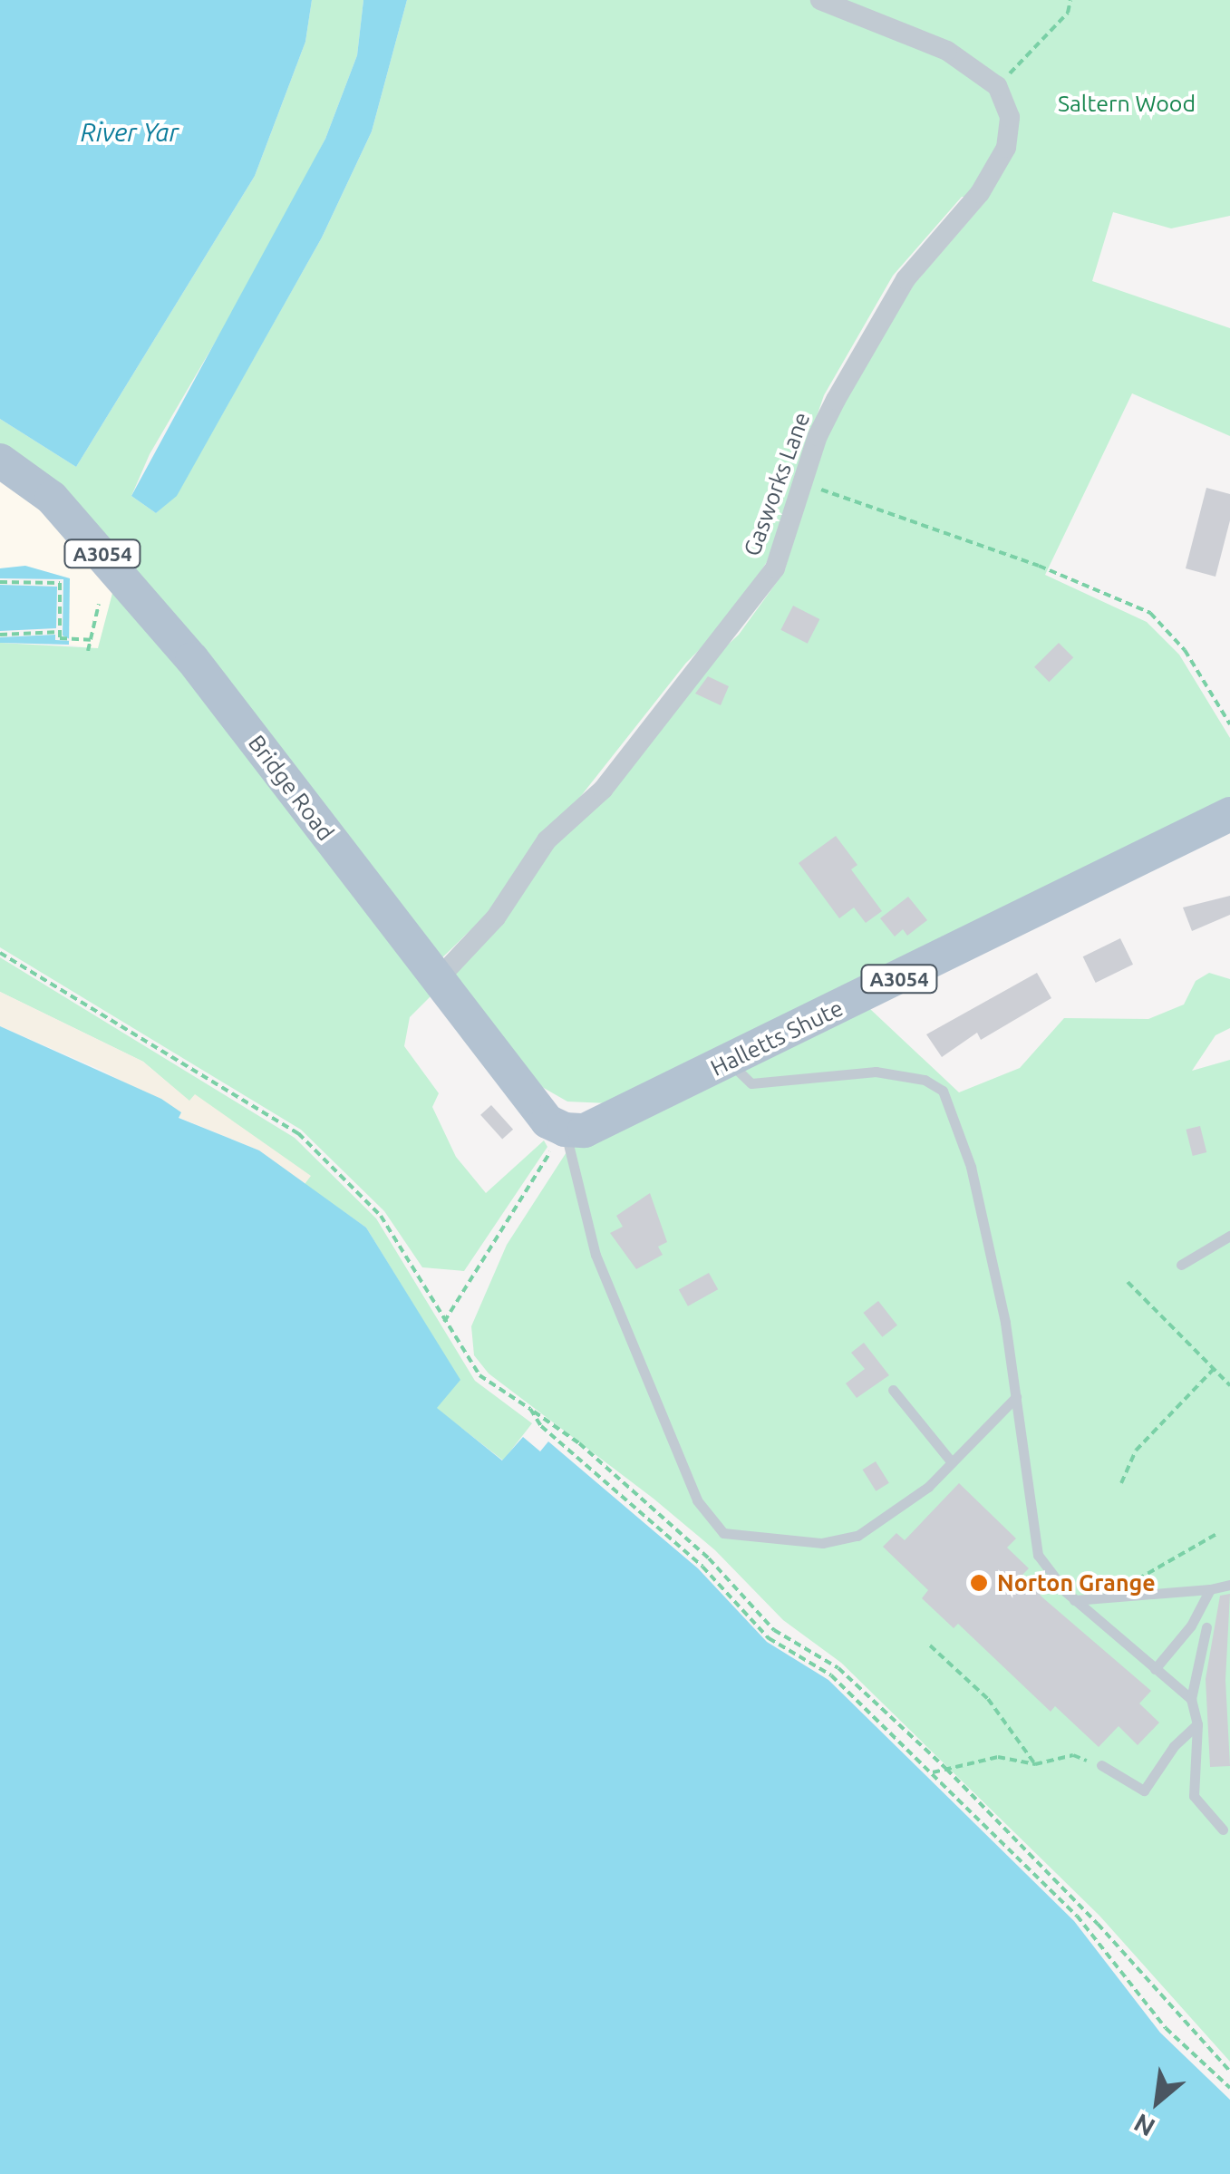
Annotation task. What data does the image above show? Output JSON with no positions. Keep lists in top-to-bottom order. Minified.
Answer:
{"streets":{"main road":["A3054","Bridge Road","Halletts Shute"],"street":["Gasworks Lane"]},"crossings":[["Gasworks Lane","Bridge Road"],["Bridge Road","Halletts Shute"]],"water":["River Yar"],"parks":["Saltern Wood"],"places":["Norton Grange"],"north":"bottom left"}
